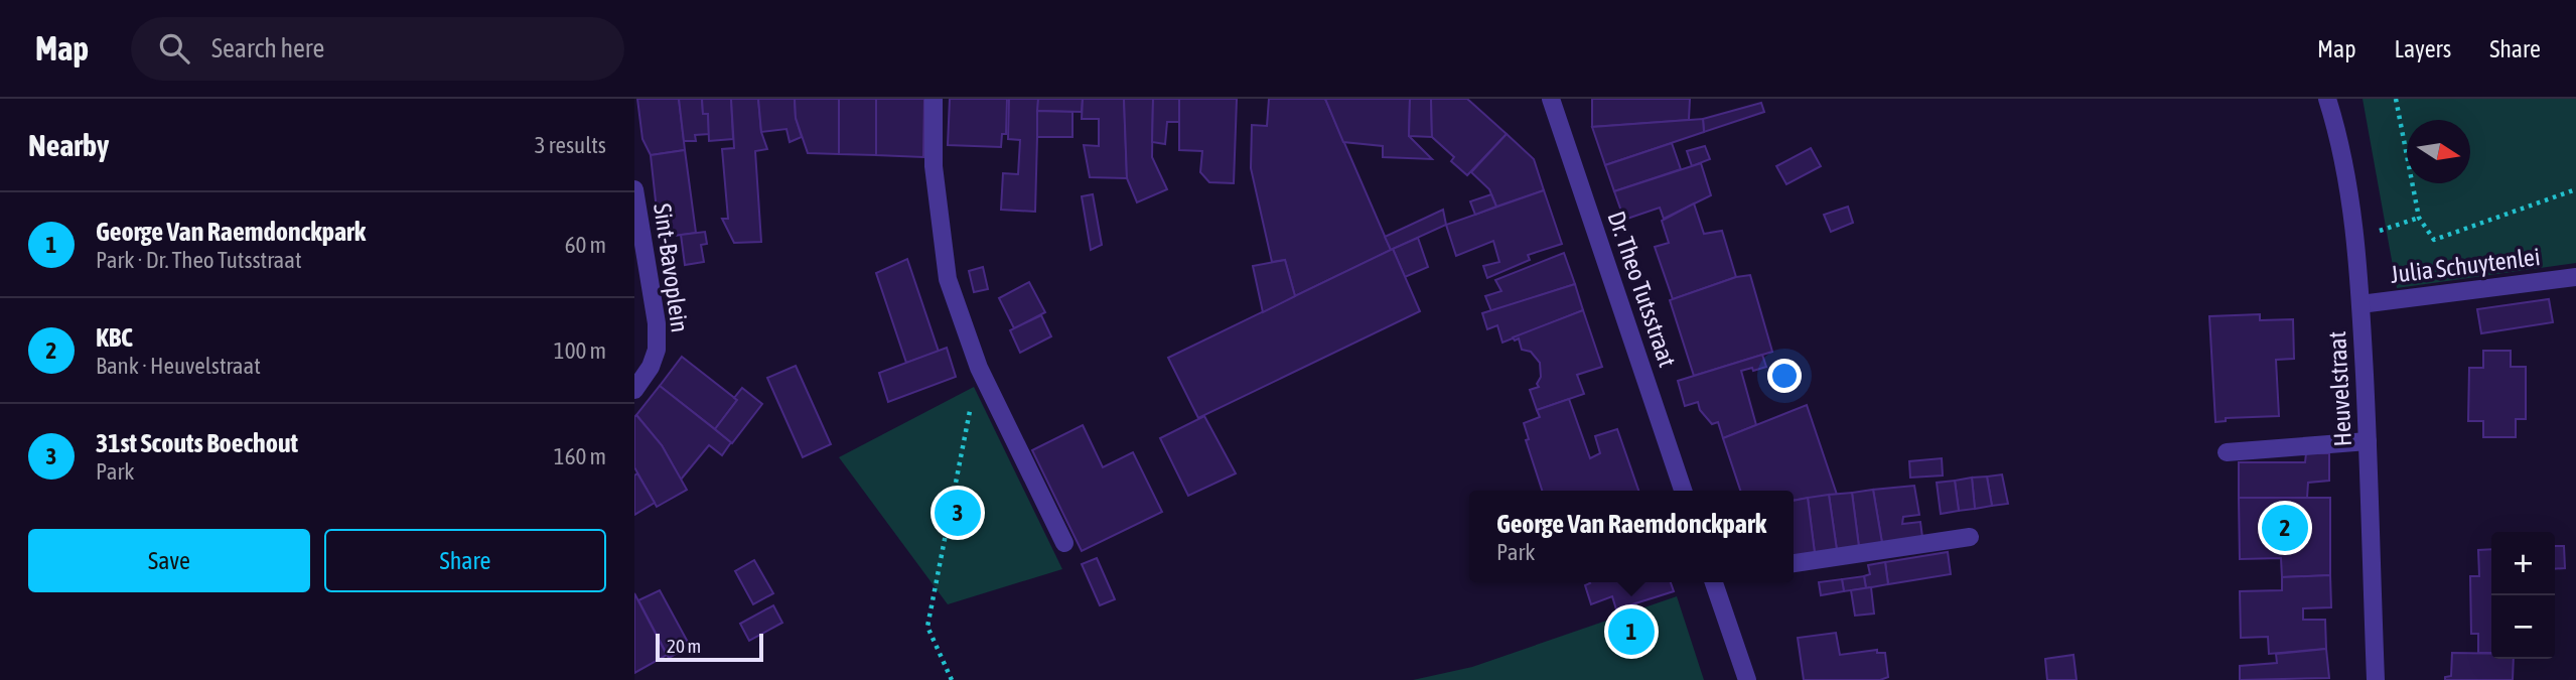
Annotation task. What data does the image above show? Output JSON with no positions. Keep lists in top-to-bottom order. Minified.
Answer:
{"streets":{"street":["Julia Schuytenlei","Sint-Bavoplein","Dr. Theo Tutsstraat","Heuvelstraat"]},"crossings":[["Julia Schuytenlei","Heuvelstraat"]],"scale_bar":"20 m","north":"right","page":{"header":"Map","search":"Search here","nav":["Map","Layers","Share"],"heading":["Nearby","3 results"],"list":[{"mark":"1","name":"George Van Raemdonckpark","note":"Park · Dr. Theo Tutsstraat","value":"60 m"},{"mark":"2","name":"KBC","note":"Bank · Heuvelstraat","value":"100 m"},{"mark":"3","name":"31st Scouts Boechout","note":"Park","value":"160 m"}],"pins":["3","2","1"],"popup":["George Van Raemdonckpark","Park"],"buttons":["Save","Share"],"map_buttons":["+","−"],"scale":"20 m"}}
